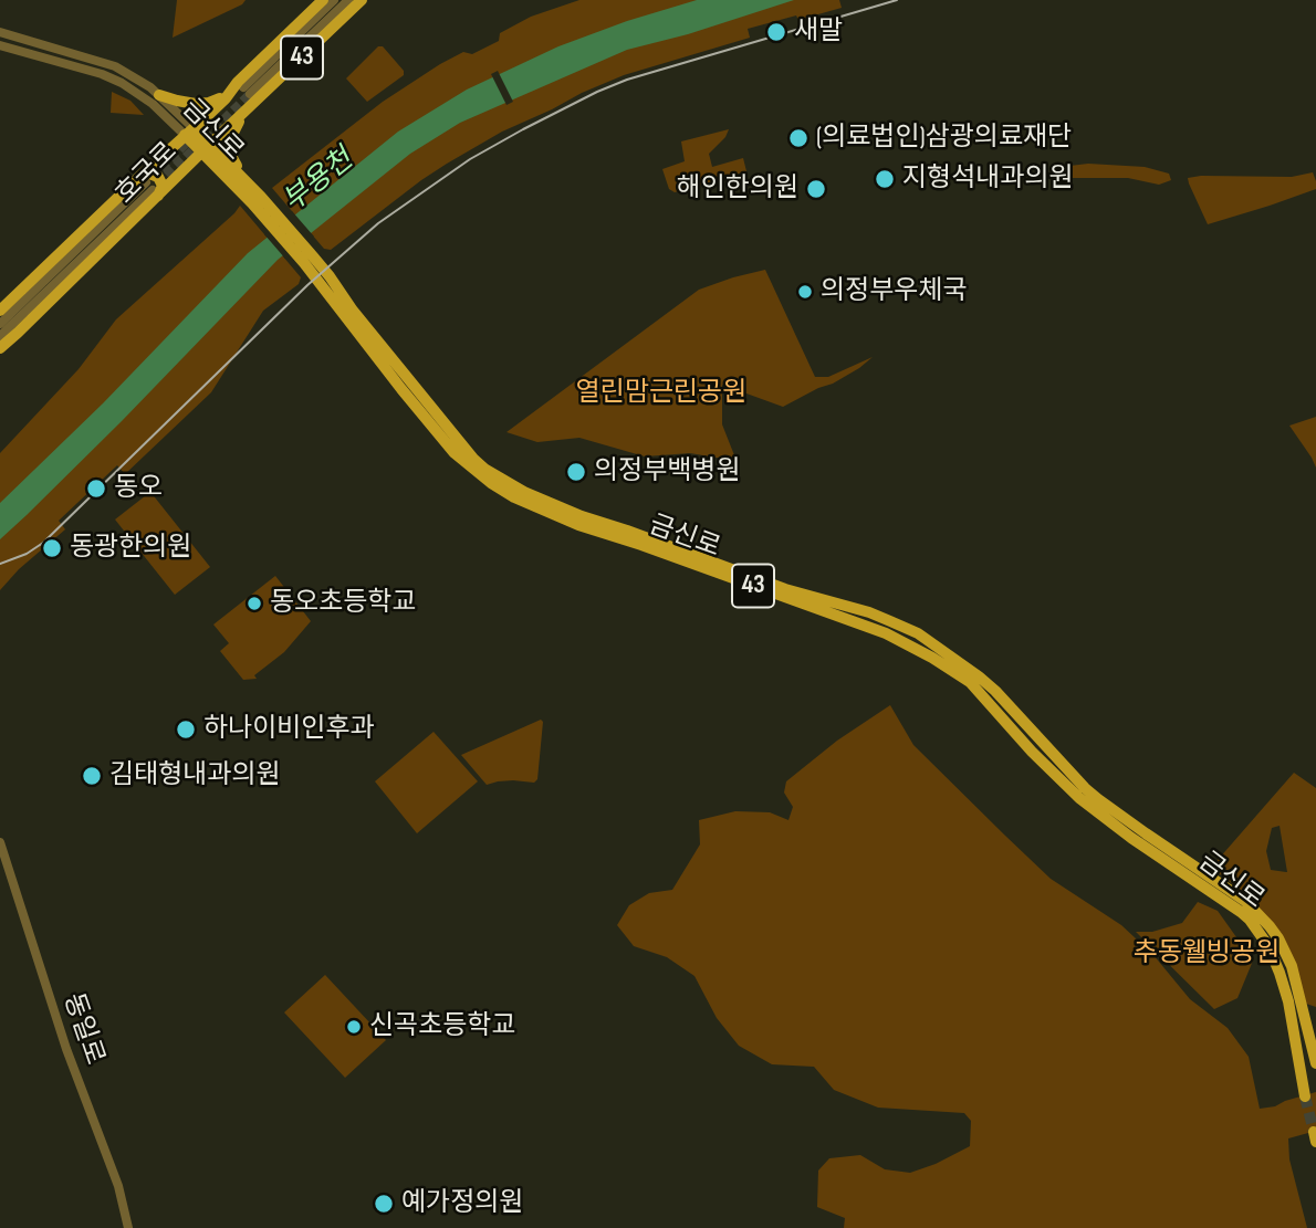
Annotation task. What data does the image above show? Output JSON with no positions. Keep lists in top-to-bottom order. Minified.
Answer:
{"streets":{"main road":["43","금신로","호국로"],"street":["동일로"]},"crossings":[["43","금신로"],["43","호국로"],["금신로","호국로"]],"water":["부용천"],"parks":["열린맘근린공원","추동웰빙공원"],"places":["새말","(의료법인)삼광의료재단","지형석내과의원","해인한의원","의정부우체국","의정부백병원","동오","동광한의원","동오초등학교","하나이비인후과","김태형내과의원","신곡초등학교","예가정의원"]}
